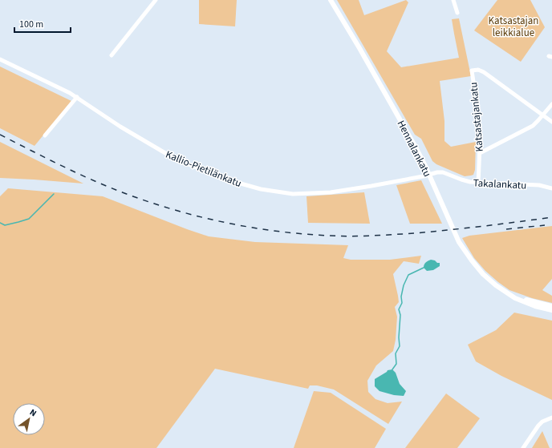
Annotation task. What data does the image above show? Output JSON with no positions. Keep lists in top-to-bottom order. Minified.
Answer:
{"streets":{"street":["Katsastajankatu","Hennalankatu","Kallio-Pietilänkatu","Takalankatu"]},"crossings":[["Katsastajankatu","Takalankatu"],["Hennalankatu","Kallio-Pietilänkatu"],["Hennalankatu","Takalankatu"],["Kallio-Pietilänkatu","Takalankatu"]],"parks":["Katsastajan leikkialue"],"scale_bar":"100 m","north":"top right"}
